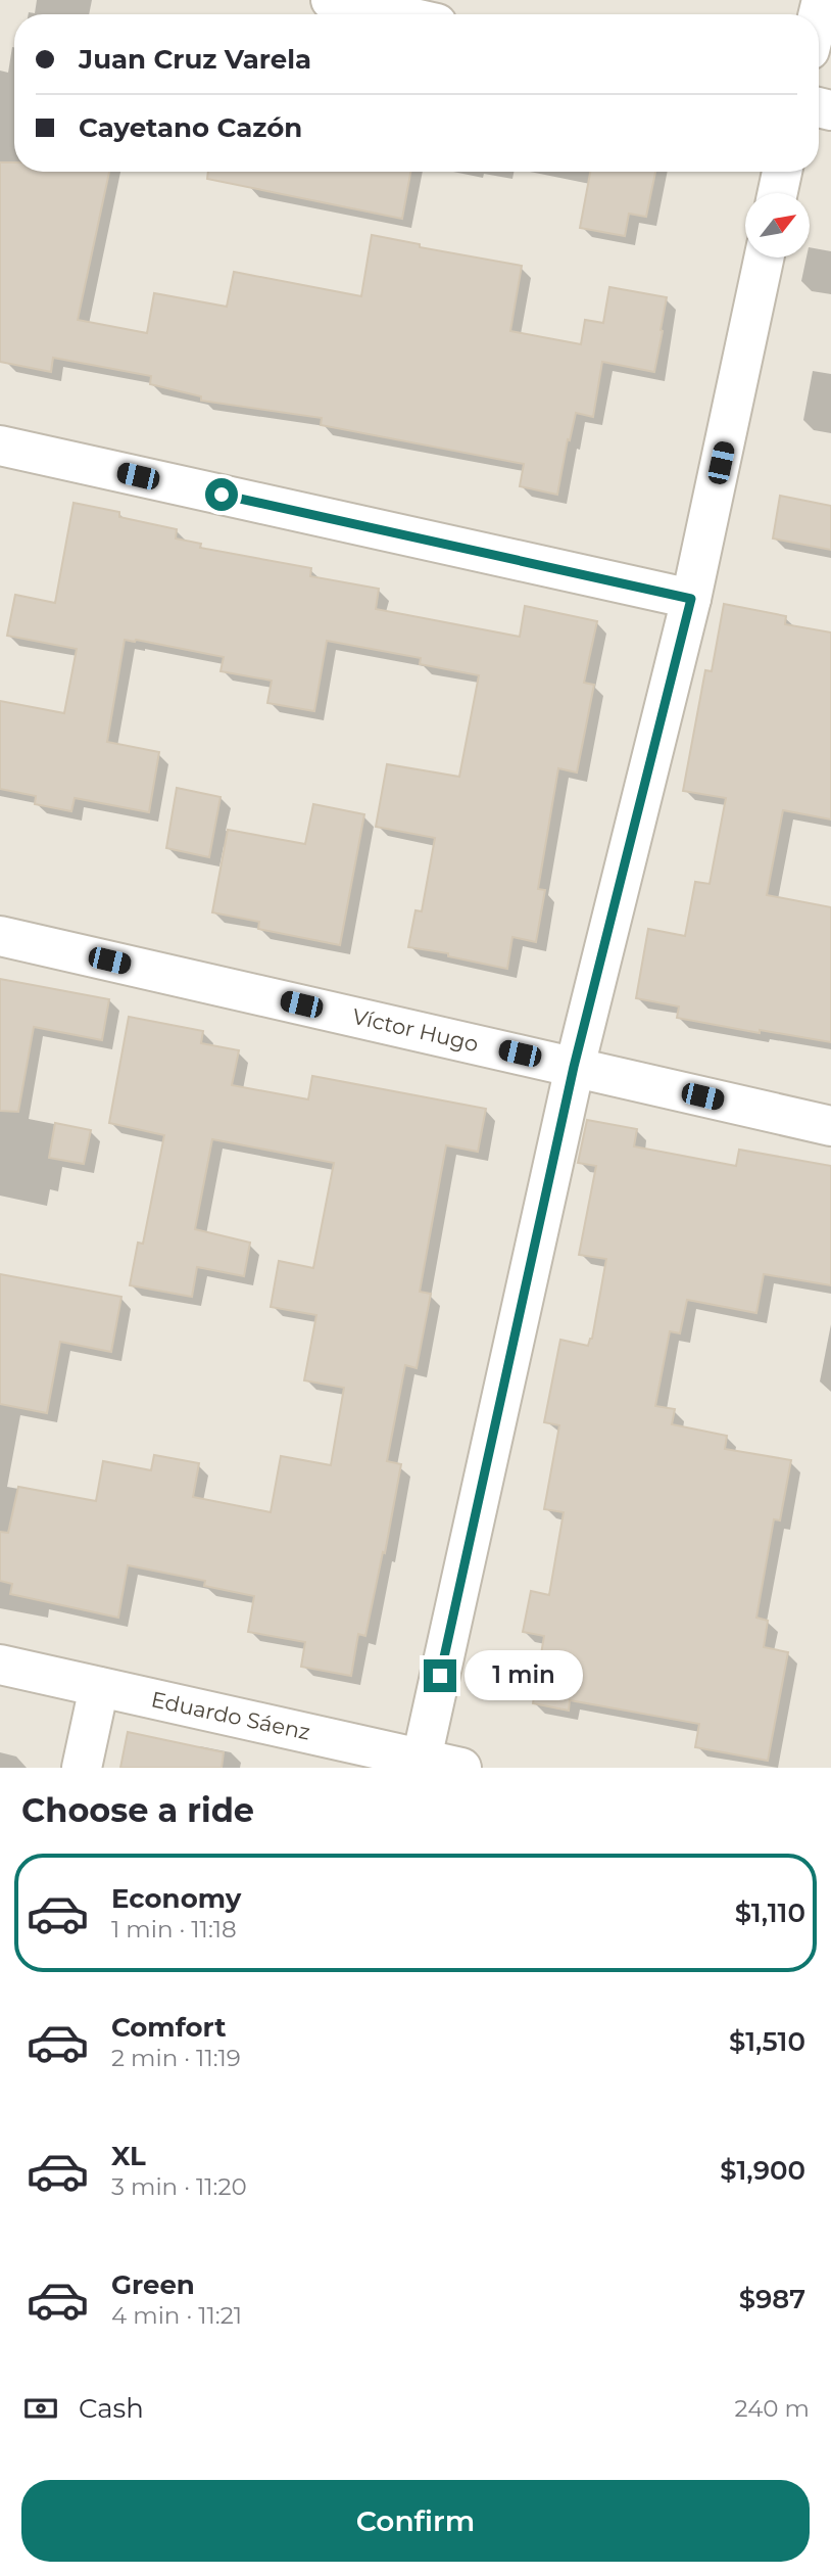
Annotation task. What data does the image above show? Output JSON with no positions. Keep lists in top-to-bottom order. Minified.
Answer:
{"streets":{"street":["Víctor Hugo","Eduardo Sáenz"]},"north":"top right","page":{"banner":["Juan Cruz Varela","Cayetano Cazón"],"bubble":"1 min","heading":"Choose a ride","list":[{"name":"Economy","note":"1 min · 11:18","value":"$1,110"},{"name":"Comfort","note":"2 min · 11:19","value":"$1,510"},{"name":"XL","note":"3 min · 11:20","value":"$1,900"},{"name":"Green","note":"4 min · 11:21","value":"$987"}],"pay":["Cash","240 m"],"buttons":"Confirm"}}
